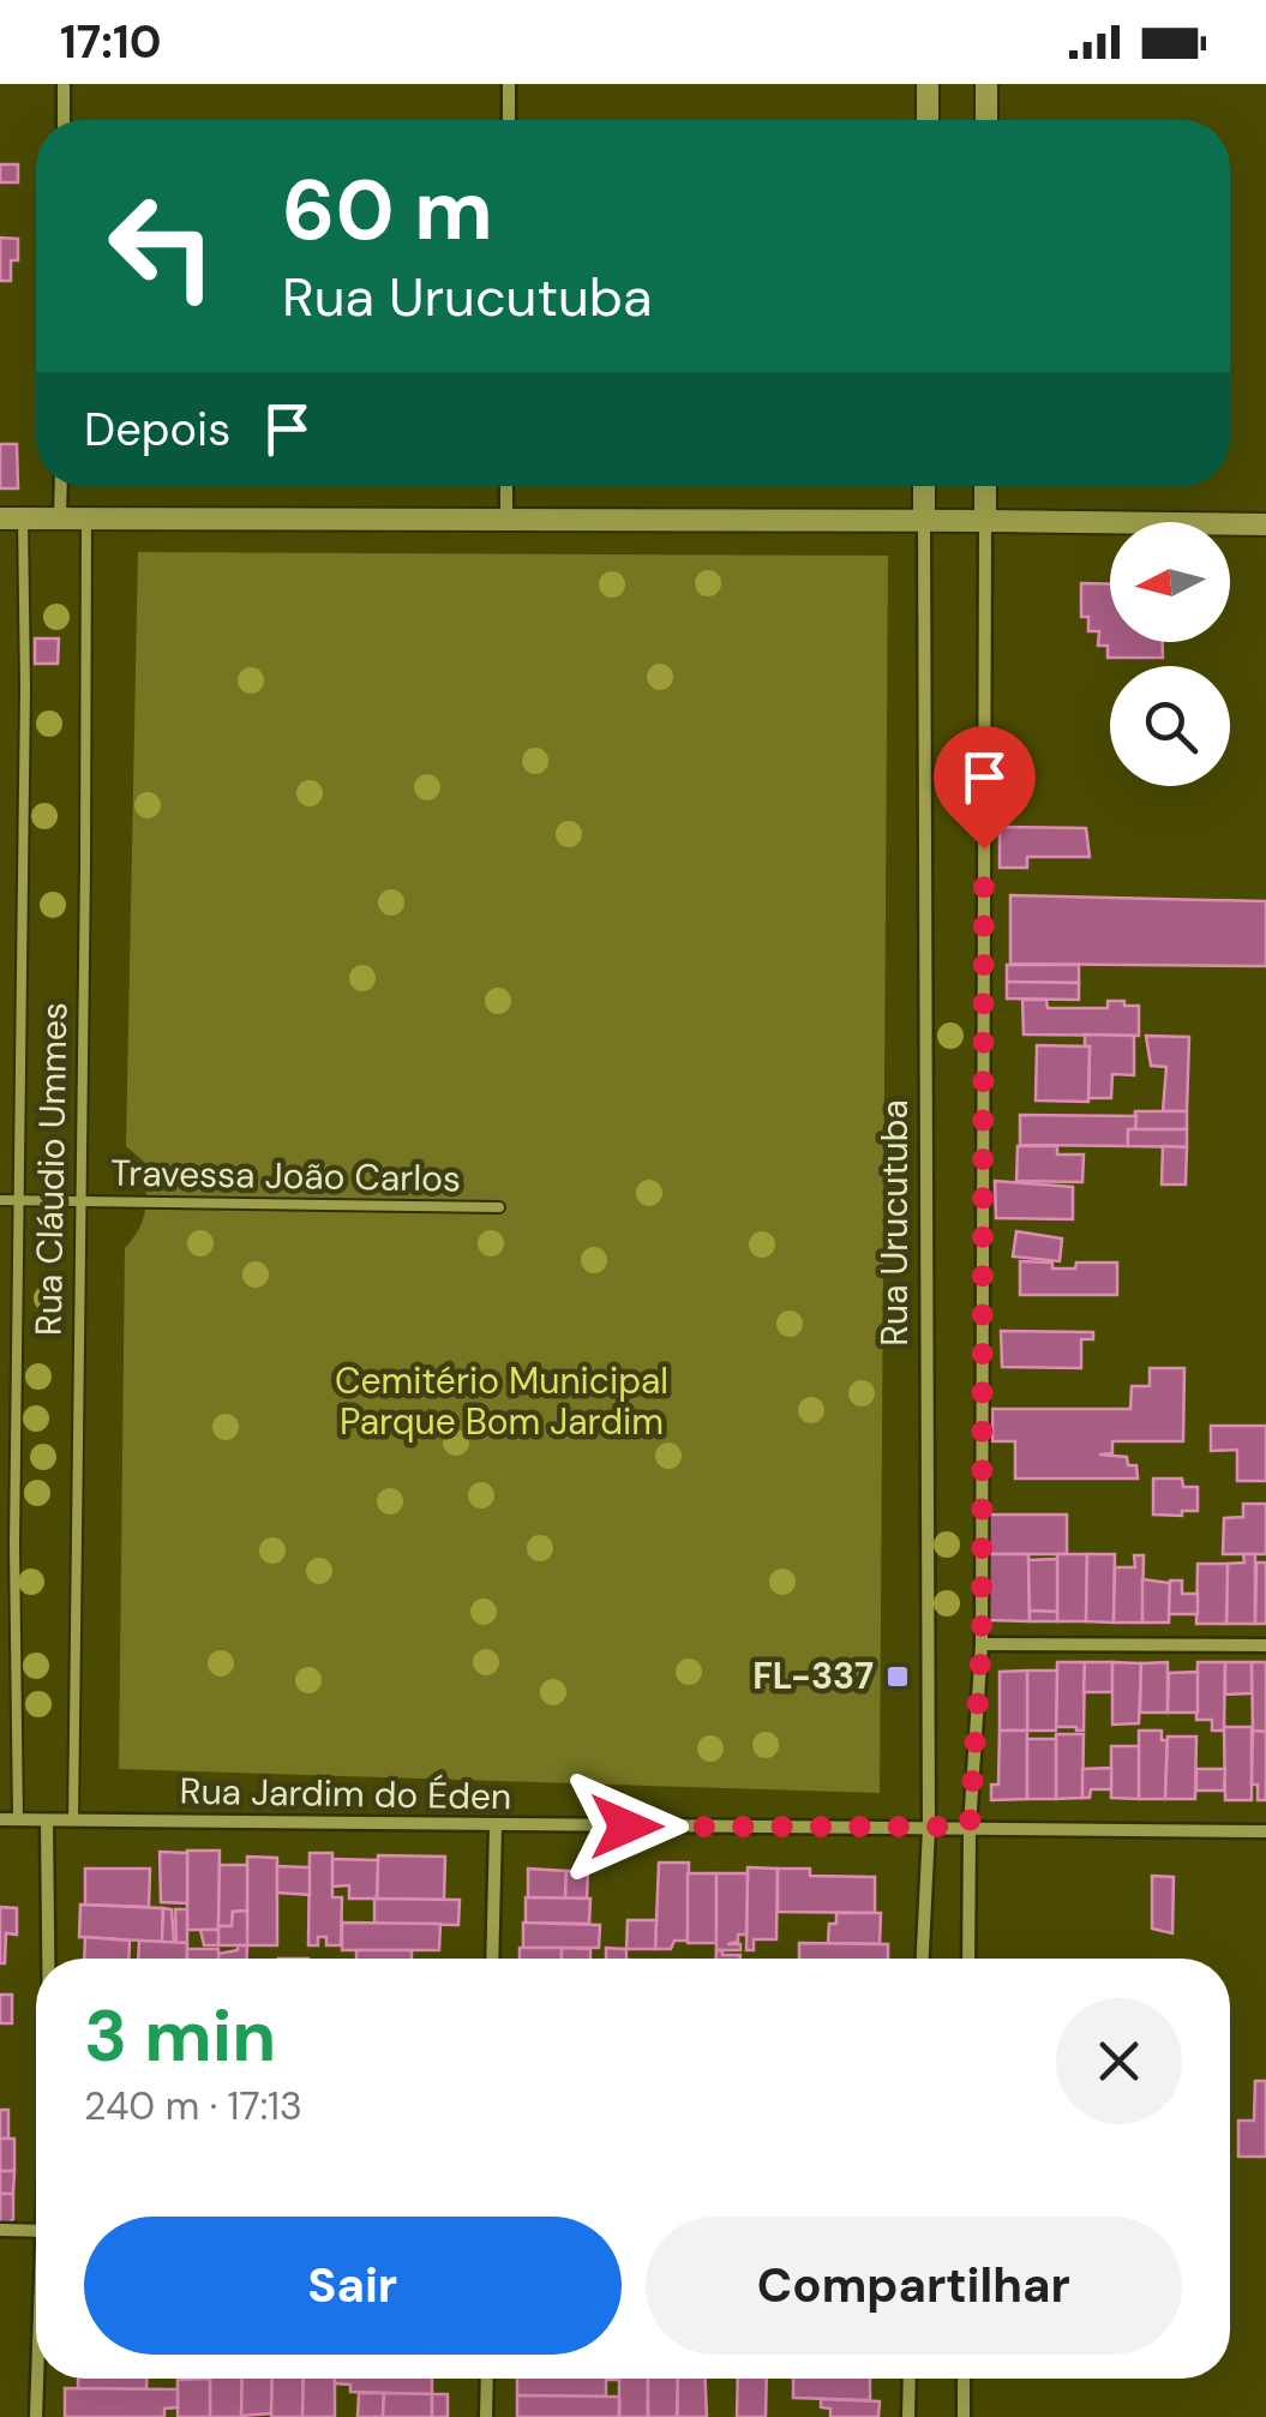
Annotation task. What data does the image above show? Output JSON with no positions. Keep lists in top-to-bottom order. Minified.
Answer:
{"streets":{"street":["Rua Urucutuba","Rua Jardim do Éden"],"lane":["Rua Cláudio Ummes","Travessa João Carlos"]},"crossings":[["Rua Cláudio Ummes","Travessa João Carlos"],["Rua Cláudio Ummes","Rua Jardim do Éden"],["Rua Urucutuba","Rua Jardim do Éden"]],"parks":["Cemitério Municipal Parque Bom Jardim"],"places":{"transit":["FL-337"]},"north":"left","page":{"status":"17:10","turn":["60 m","Rua Urucutuba"],"then":"Depois","heading":["3 min","240 m · 17:13"],"buttons":["Sair","Compartilhar"]}}
